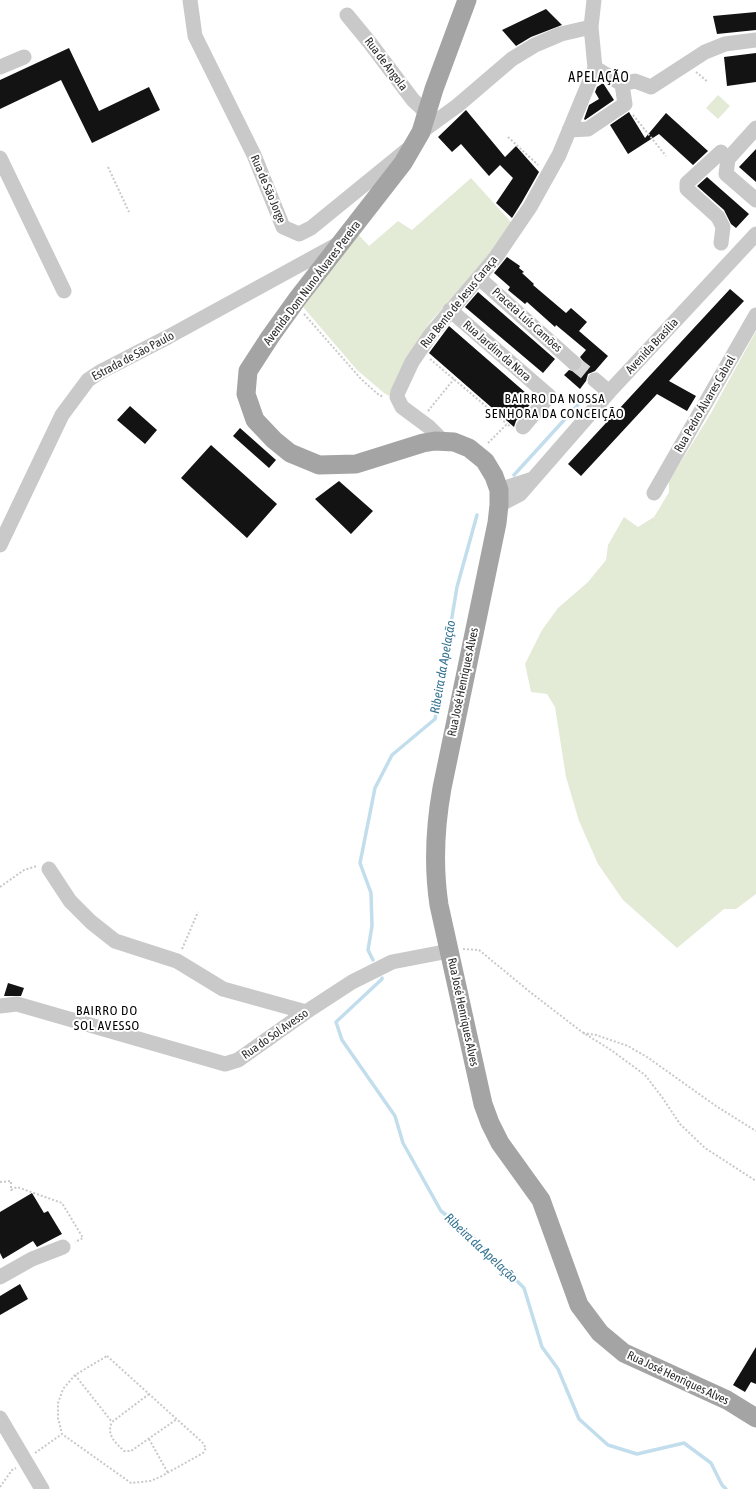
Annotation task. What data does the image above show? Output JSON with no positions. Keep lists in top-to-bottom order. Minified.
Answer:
{"streets":{"main road":["Avenida Dom Nuno Álvares Pereira","Rua José Henriques Alves"],"street":["Rua de Angola","Rua de São Jorge","Rua Bento de Jesus Caraça","Praceta Luís Camões","Avenida Brasília","Rua Jardim da Nora","Estrada de São Paulo","Rua Pedro Álvares Cabral","Rua do Sol Avesso"]},"crossings":[["Rua de Angola","Avenida Dom Nuno Álvares Pereira"],["Rua de São Jorge","Avenida Dom Nuno Álvares Pereira"],["Avenida Dom Nuno Álvares Pereira","Avenida Brasília"],["Avenida Dom Nuno Álvares Pereira","Estrada de São Paulo"],["Avenida Dom Nuno Álvares Pereira","Rua José Henriques Alves"],["Rua Bento de Jesus Caraça","Praceta Luís Camões"],["Rua Bento de Jesus Caraça","Rua Jardim da Nora"],["Avenida Brasília","Rua José Henriques Alves"],["Rua José Henriques Alves","Rua do Sol Avesso"]],"districts":["APELAÇÃO","BAIRRO DA NOSSA SENHORA DA CONCEIÇÃO","BAIRRO DO SOL AVESSO"],"water":["Ribeira da Apelação"]}
